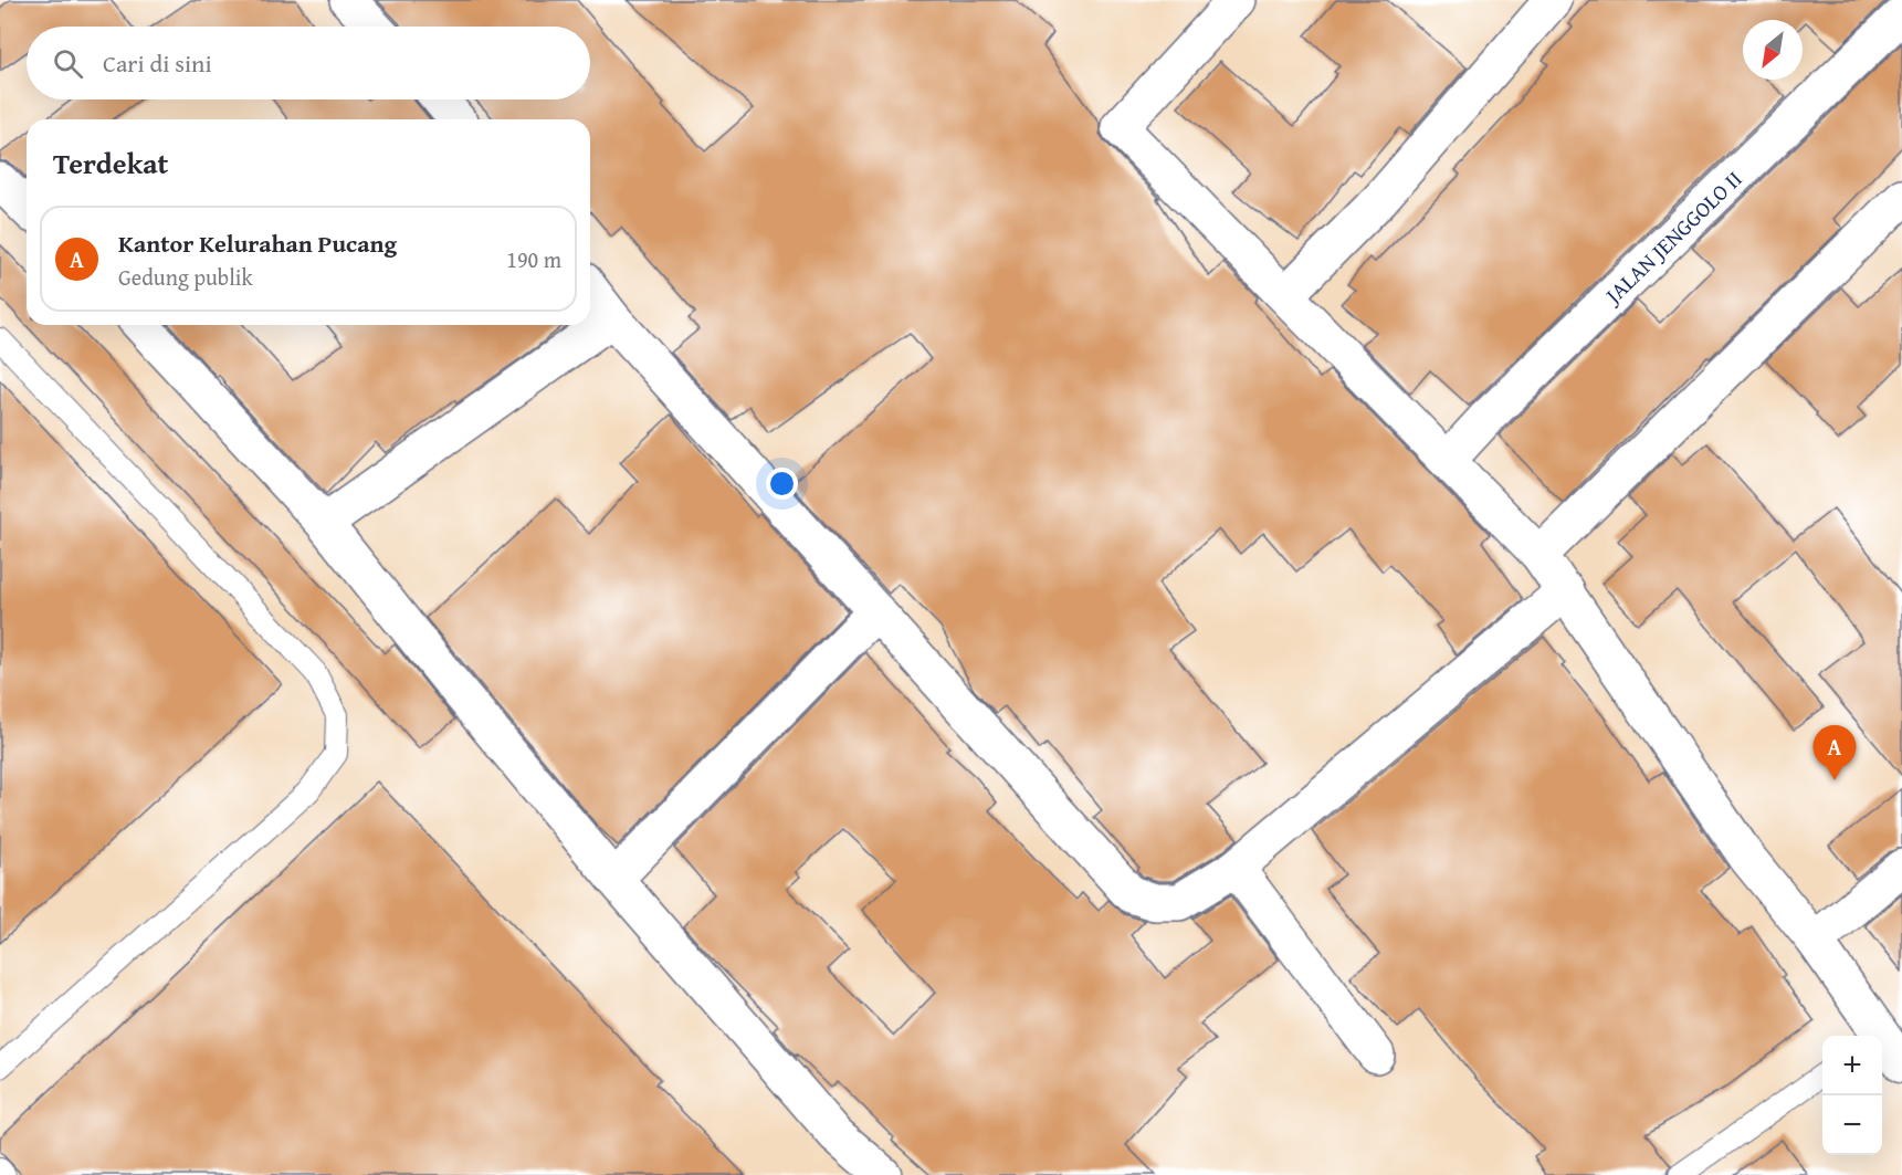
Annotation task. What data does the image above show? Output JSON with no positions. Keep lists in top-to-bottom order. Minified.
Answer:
{"streets":{"street":["JALAN JENGGOLO II"]},"north":"bottom left","page":{"search":"Cari di sini","heading":"Terdekat","list":[{"mark":"A","name":"Kantor Kelurahan Pucang","note":"Gedung publik","value":"190 m"}],"pins":"A","map_buttons":["+","−"]}}
